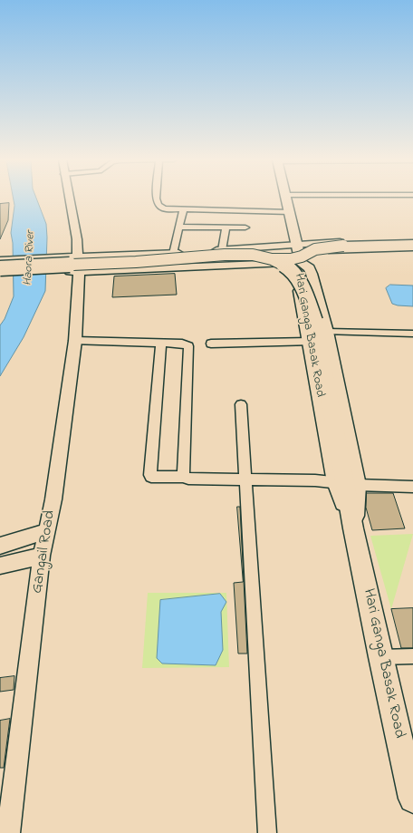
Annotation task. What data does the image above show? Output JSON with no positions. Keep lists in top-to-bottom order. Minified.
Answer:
{"streets":{"main road":["Hari Ganga Basak Road"],"street":["Gangail Road"]},"water":["Haora River"]}
